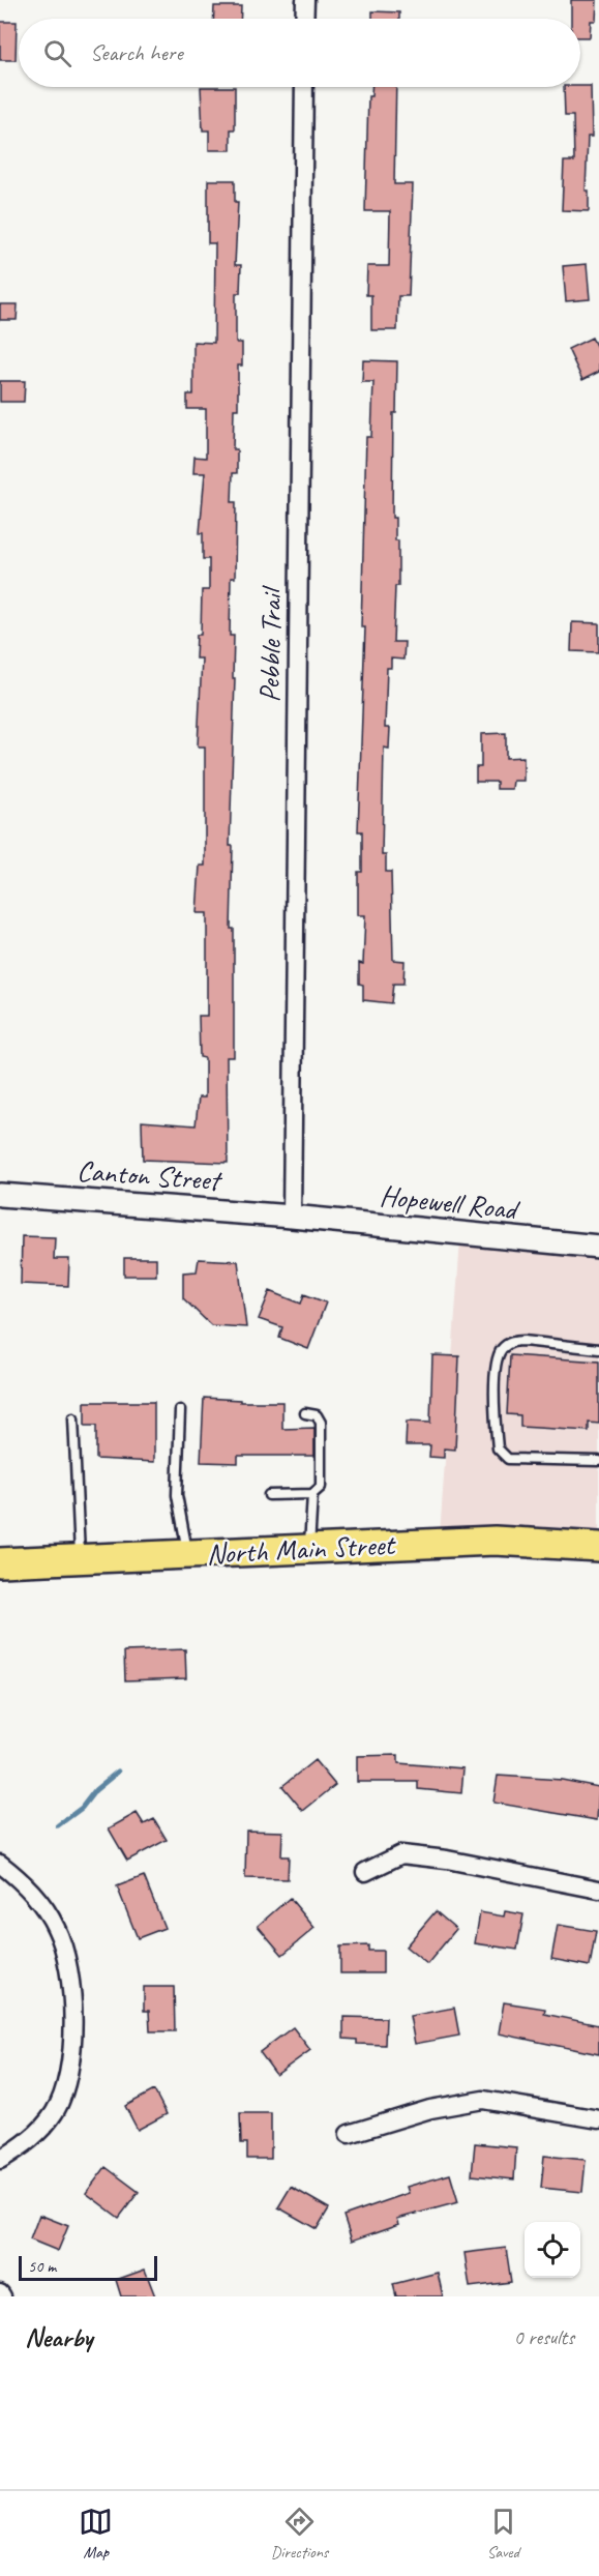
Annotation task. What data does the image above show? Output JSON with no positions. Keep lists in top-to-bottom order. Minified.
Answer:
{"streets":{"main road":["North Main Street"],"street":["Pebble Trail","Canton Street","Hopewell Road"]},"crossings":[["Pebble Trail","Canton Street"],["Pebble Trail","Hopewell Road"],["Canton Street","Hopewell Road"]],"scale_bar":"50 m","page":{"search":"Search here","scale":"50 m","heading":["Nearby","0 results"],"nav":["Map","Directions","Saved"]}}
